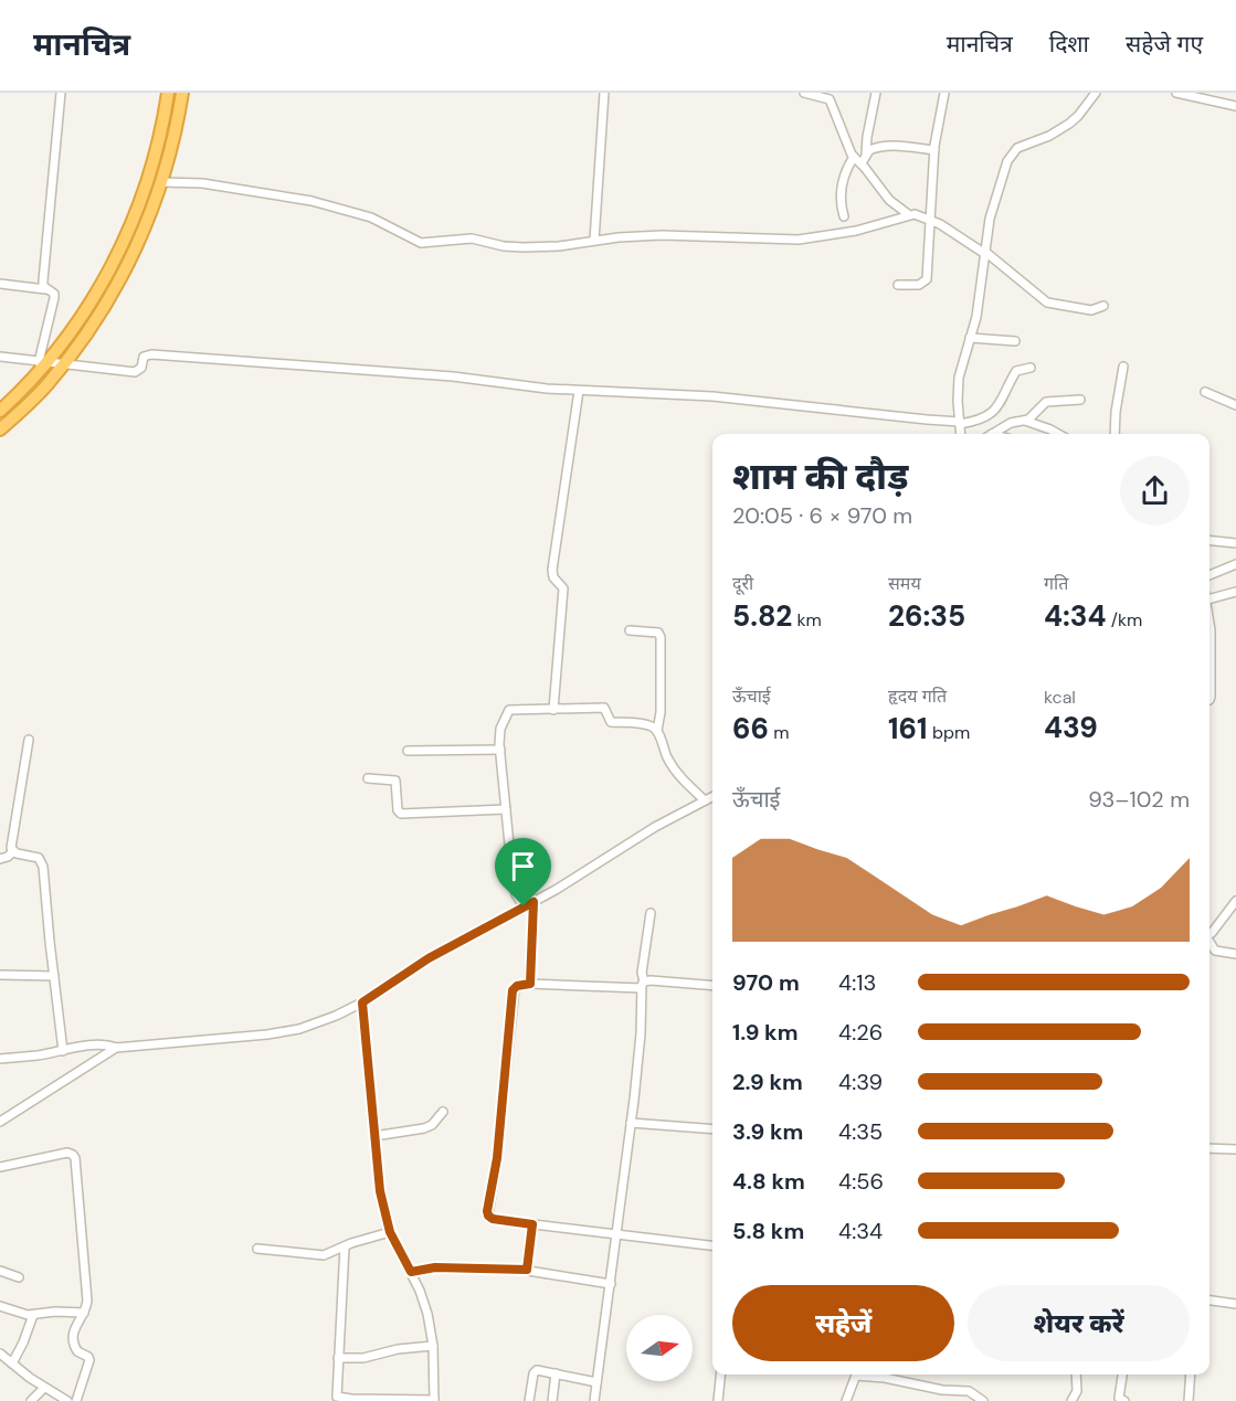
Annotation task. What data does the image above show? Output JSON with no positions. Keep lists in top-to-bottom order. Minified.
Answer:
{"north":"right","page":{"header":"मानचित्र","nav":["मानचित्र","दिशा","सहेजे गए"],"heading":["शाम की दौड़","20:05 · 6 × 970 m"],"stats":[["दूरी","5.82 km"],["समय","26:35"],["गति","4:34 /km"],["ऊँचाई","66 m"],["हृदय गति","161 bpm"],["kcal","439"]],"chart":["ऊँचाई","93–102 m"],"list":[{"name":"970 m","note":"4:13"},{"name":"1.9 km","note":"4:26"},{"name":"2.9 km","note":"4:39"},{"name":"3.9 km","note":"4:35"},{"name":"4.8 km","note":"4:56"},{"name":"5.8 km","note":"4:34"}],"buttons":["सहेजें","शेयर करें"]}}
